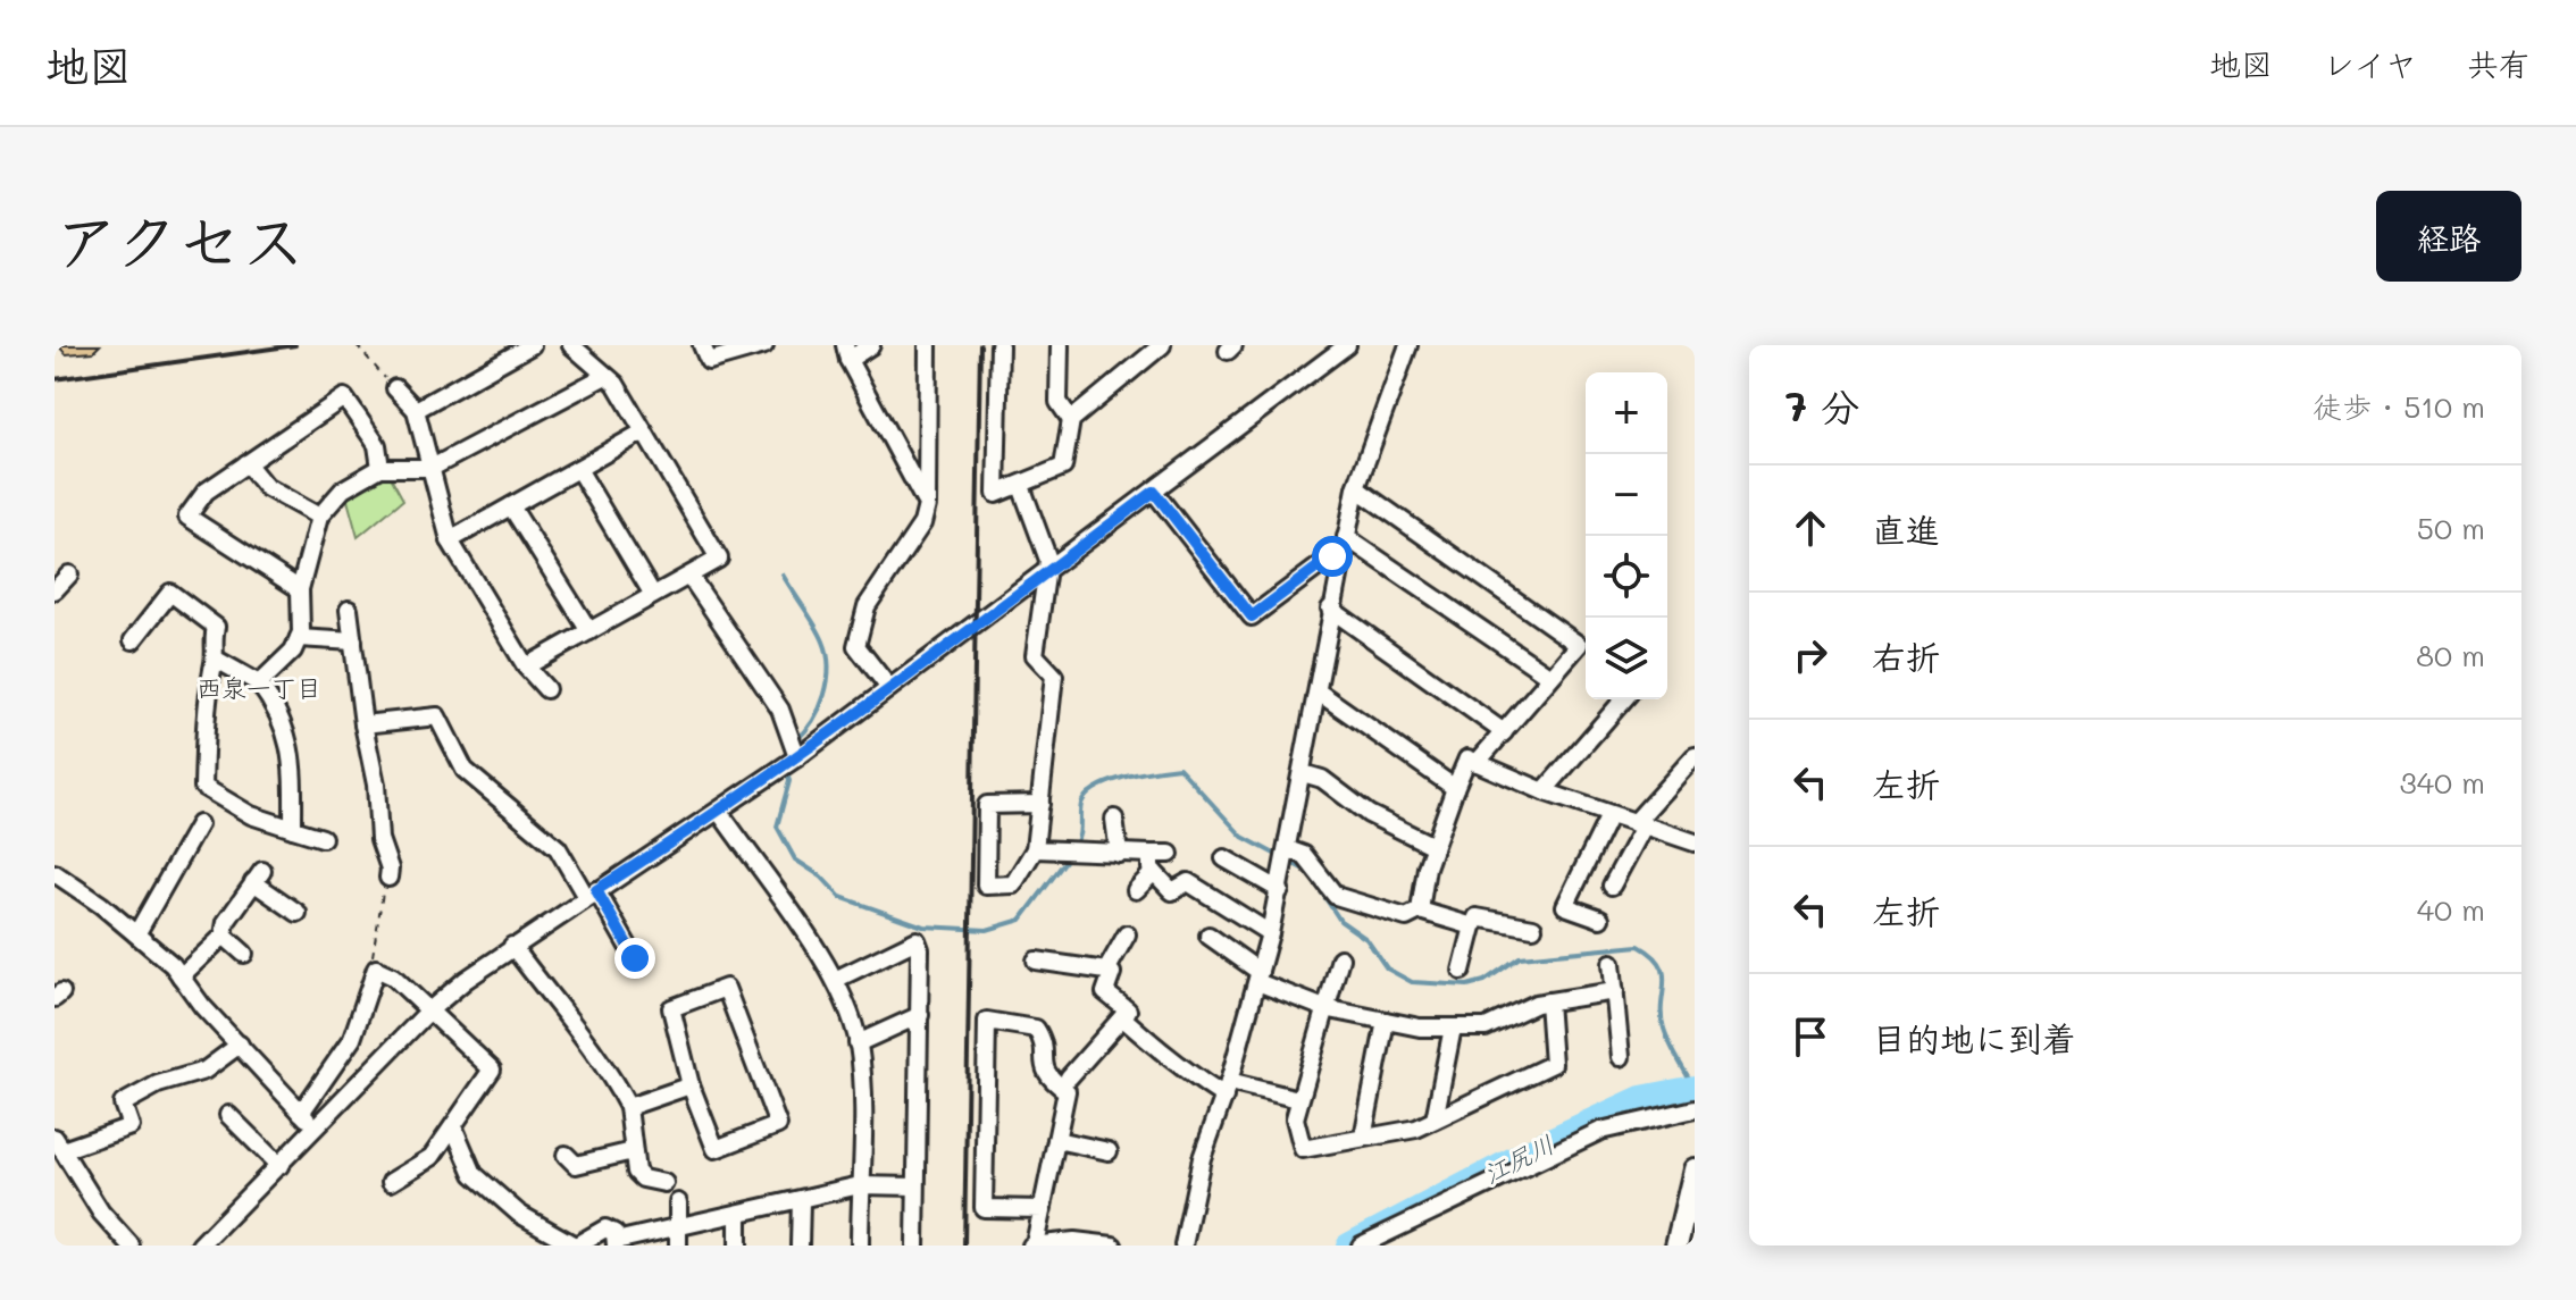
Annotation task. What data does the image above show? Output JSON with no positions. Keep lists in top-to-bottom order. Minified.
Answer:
{"districts":["西泉一丁目"],"water":["江尻川"],"page":{"header":"地図","nav":["地図","レイヤ","共有"],"title":"アクセス","buttons":"経路","heading":["7 分","徒歩 · 510 m"],"map_buttons":["+","−"],"list":[["直進","50 m"],["右折","80 m"],["左折","340 m"],["左折","40 m"],"目的地に到着"]}}
